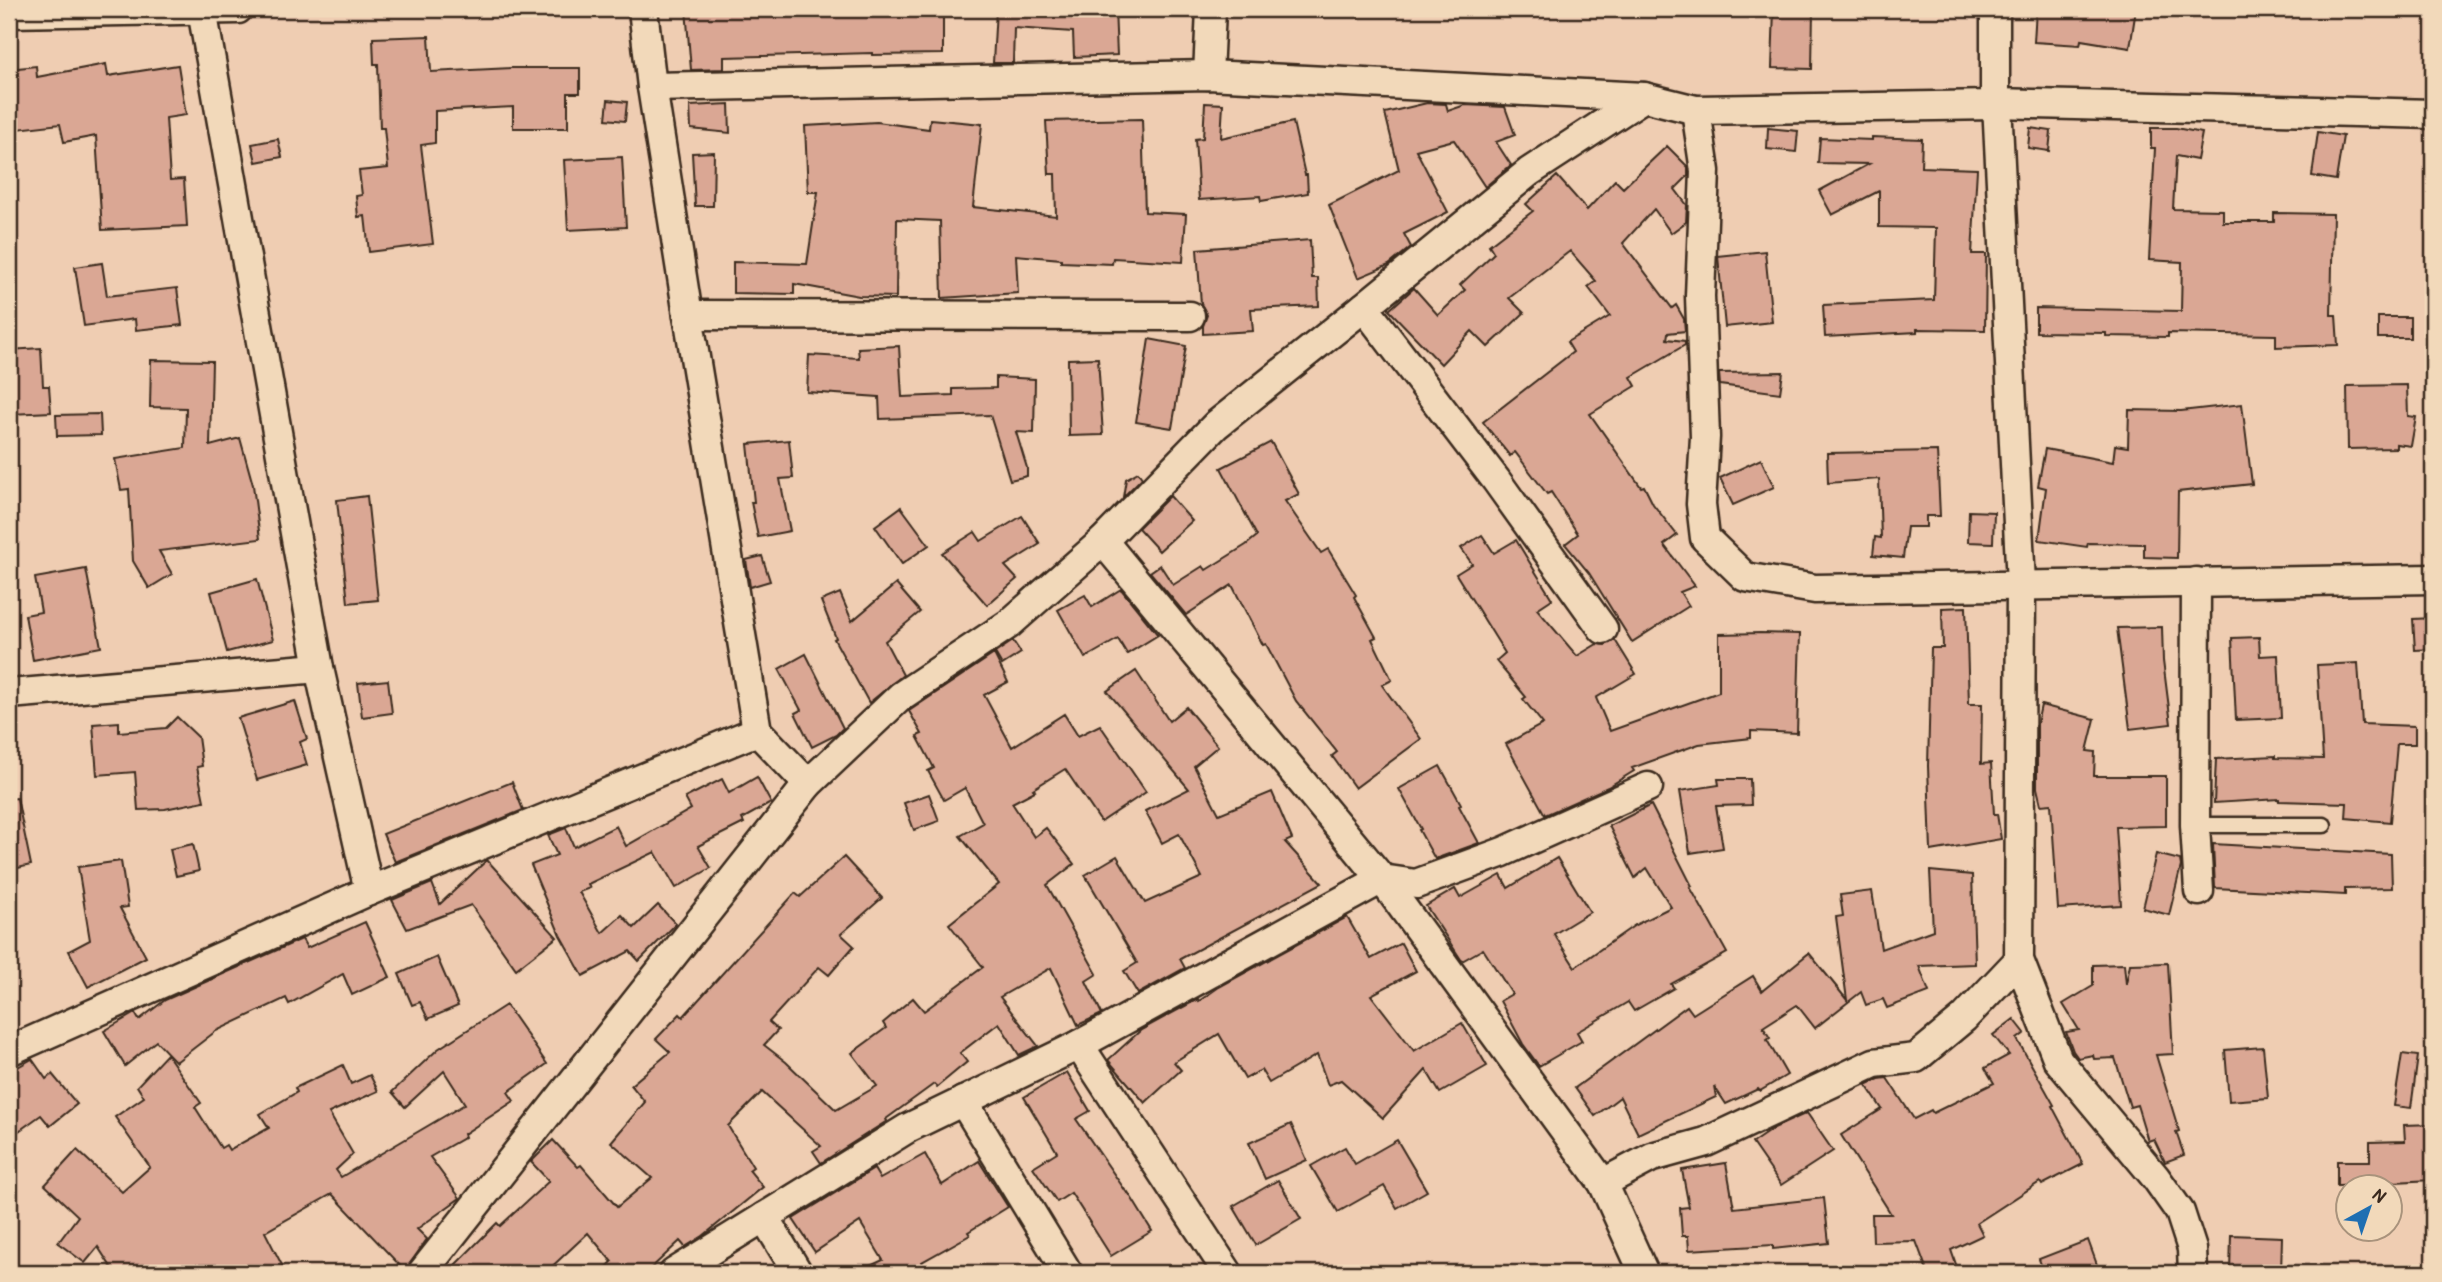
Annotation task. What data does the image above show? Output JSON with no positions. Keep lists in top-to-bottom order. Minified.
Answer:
{"north":"top right"}
